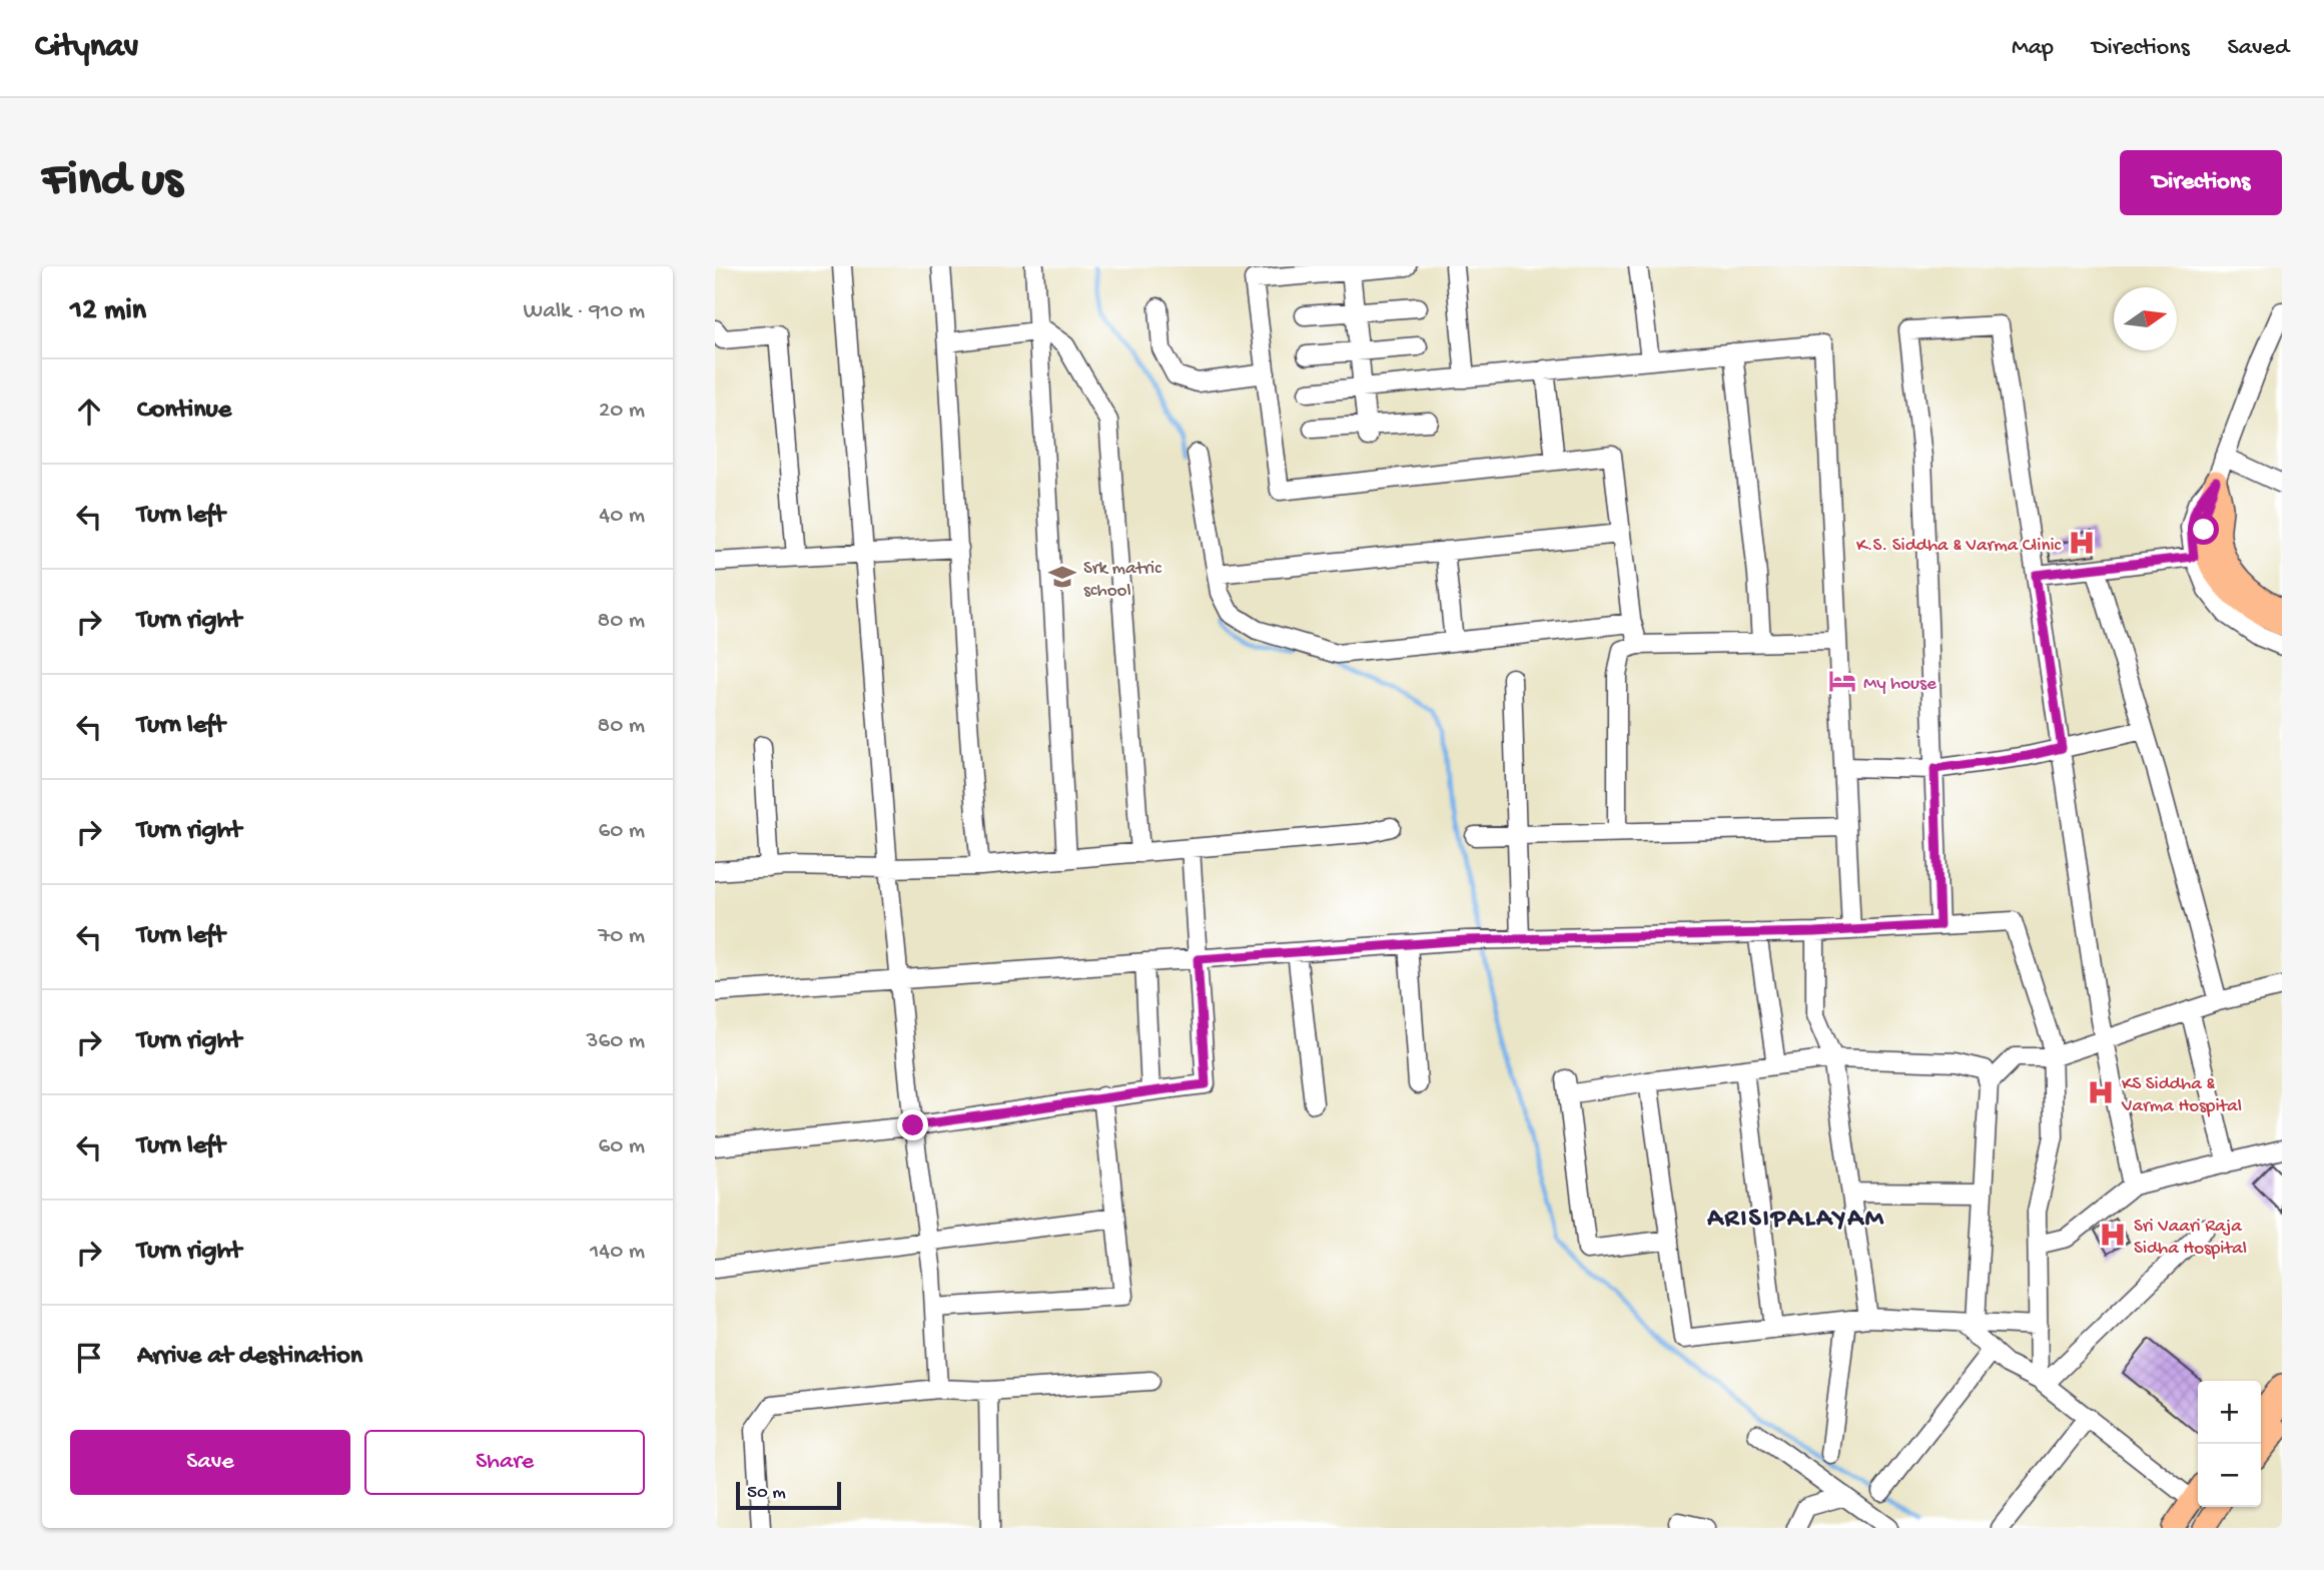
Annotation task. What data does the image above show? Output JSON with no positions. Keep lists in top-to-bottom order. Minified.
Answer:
{"districts":["ARISIPALAYAM"],"places":{"hospital":["K.S. Siddha & Varma Clinic","KS Siddha & Varma Hospital","Sri Vaari Raja Sidha Hospital"],"school or university":["Srk matric school"],"hotel":["My house"]},"scale_bar":"50 m","north":"right","page":{"header":"Citynav","nav":["Map","Directions","Saved"],"buttons":["Directions",["Save","Share"]],"title":"Find us","heading":["12 min","Walk · 910 m"],"list":[["Continue","20 m"],["Turn left","40 m"],["Turn right","80 m"],["Turn left","80 m"],["Turn right","60 m"],["Turn left","70 m"],["Turn right","360 m"],["Turn left","60 m"],["Turn right","140 m"],"Arrive at destination"],"map_buttons":["+","−"],"scale":"50 m"}}
